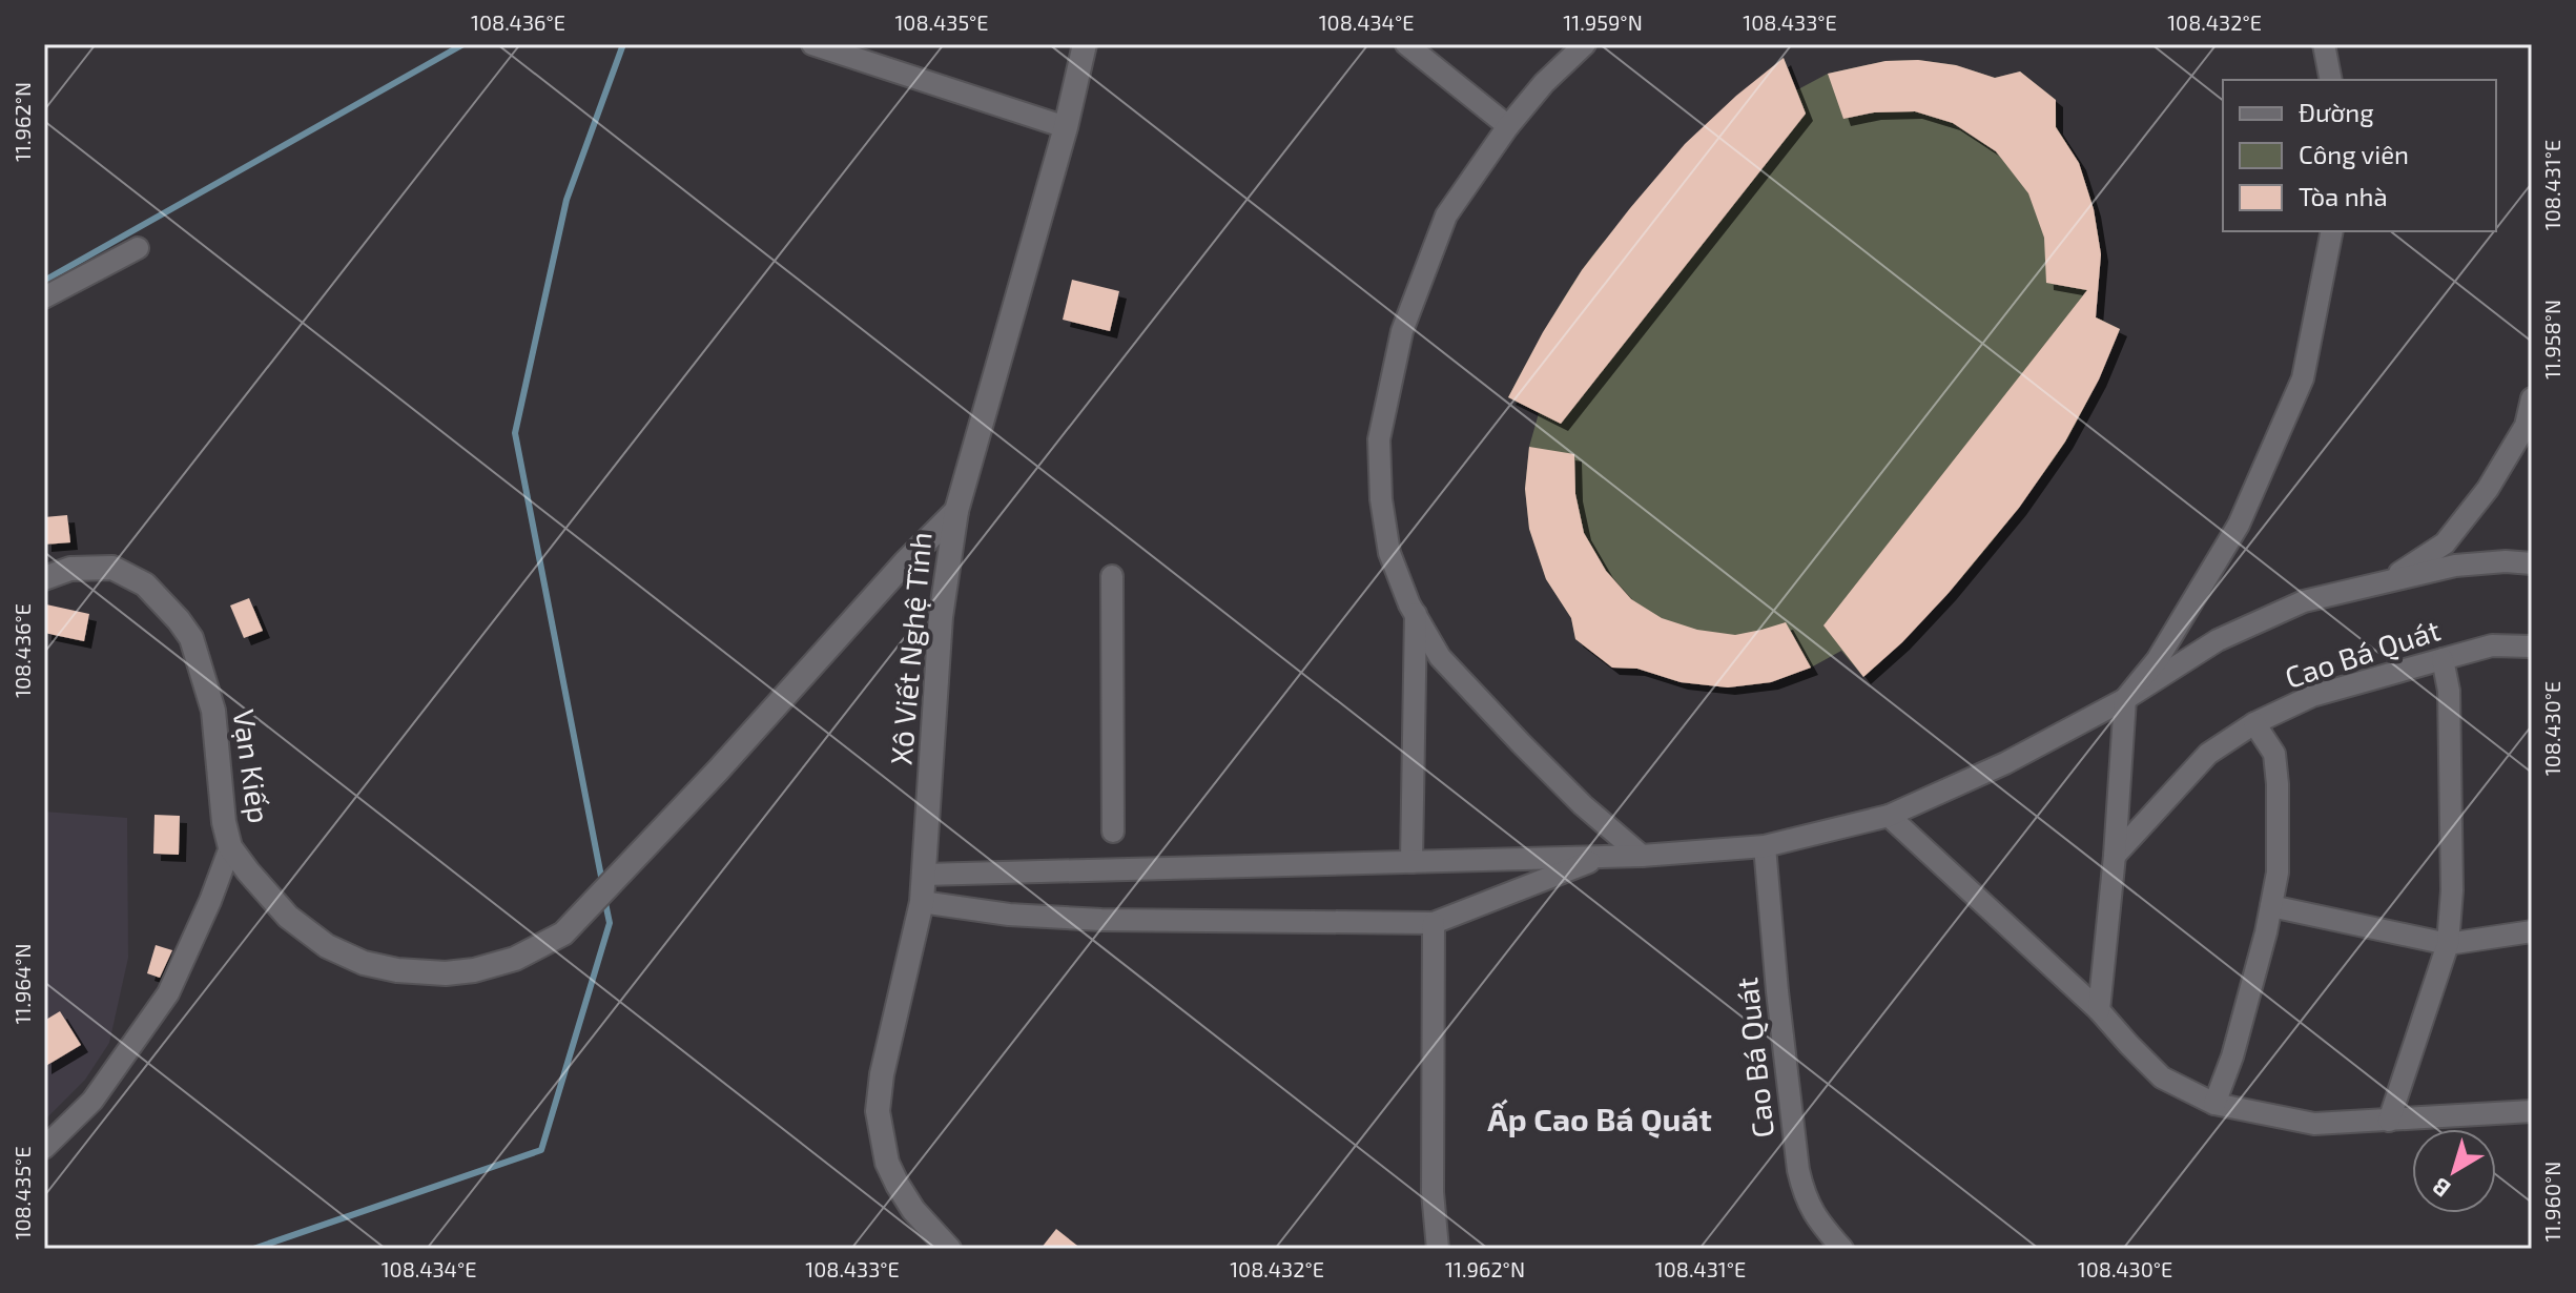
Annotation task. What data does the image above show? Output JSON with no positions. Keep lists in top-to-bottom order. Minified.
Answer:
{"streets":{"street":["Xô Viết Nghệ Tĩnh","Cao Bá Quát","Vạn Kiếp"]},"crossings":[["Xô Viết Nghệ Tĩnh","Vạn Kiếp"]],"districts":["Ấp Cao Bá Quát"],"legend":["Đường","Công viên","Tòa nhà"],"north":"bottom left","coordinates":["108.436°E","108.435°E","108.434°E","11.959°N","108.433°E","108.432°E","11.962°N","108.431°E","11.958°N","108.430°E","11.964°N","11.960°N"]}
